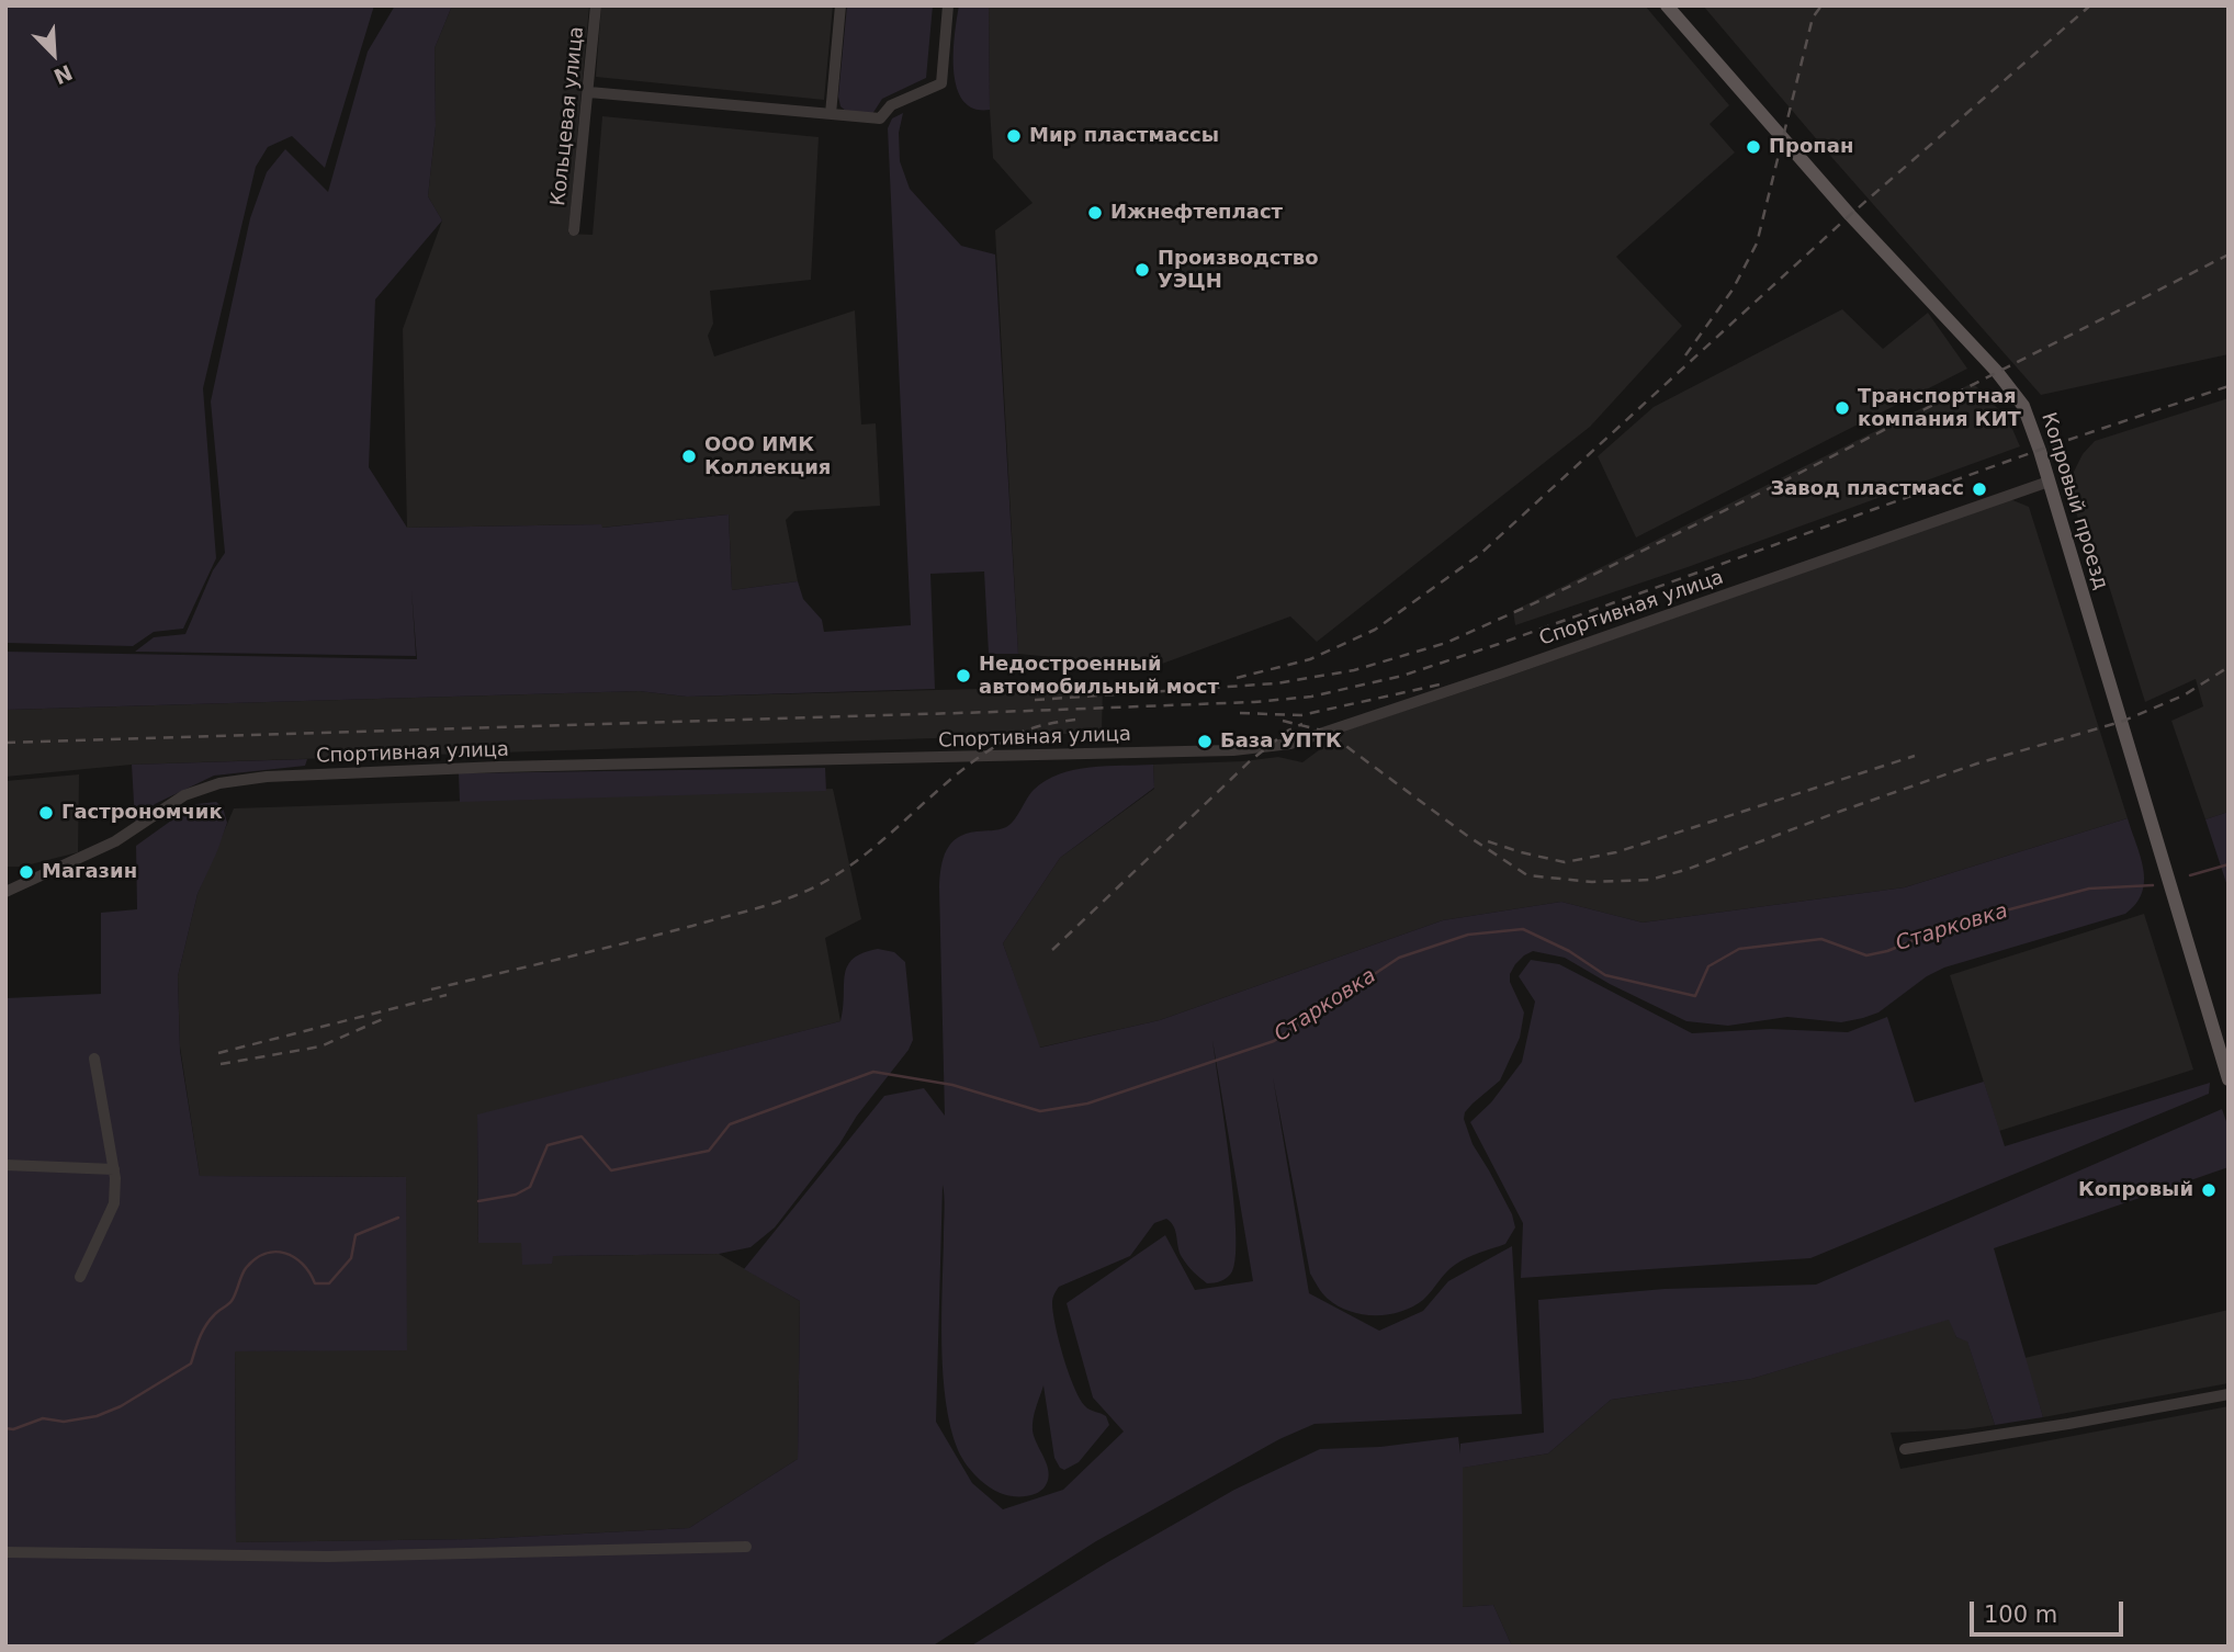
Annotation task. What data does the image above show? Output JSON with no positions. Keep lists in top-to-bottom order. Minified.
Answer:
{"streets":{"main road":["Копровый проезд"],"street":["Кольцевая улица","Спортивная улица"]},"crossings":[["Копровый проезд","Спортивная улица"]],"water":["Старковка"],"places":["Мир пластмассы","Пропан","Ижнефтепласт","Производство УЭЦН","Транспортная компания КИТ","ООО ИМК Коллекция","Завод пластмасс","Недостроенный автомобильный мост","База УПТК","Гастрономчик","Магазин","Копровый"],"scale_bar":"100 m","north":"bottom right"}
